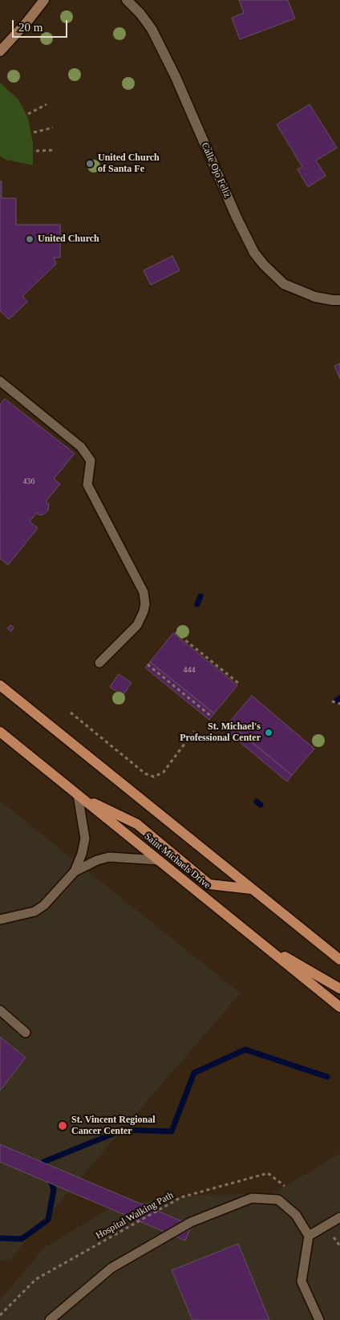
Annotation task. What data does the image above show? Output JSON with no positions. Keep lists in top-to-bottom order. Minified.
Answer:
{"streets":{"main road":["Saint Michaels Drive"],"street":["Calle Ojo Feliz"],"path":["Hospital Walking Path"]},"places":["United Church of Santa Fe","United Church","St. Michael's Professional Center","St. Vincent Regional Cancer Center"],"house_numbers":["436","444"],"scale_bar":"20 m"}
